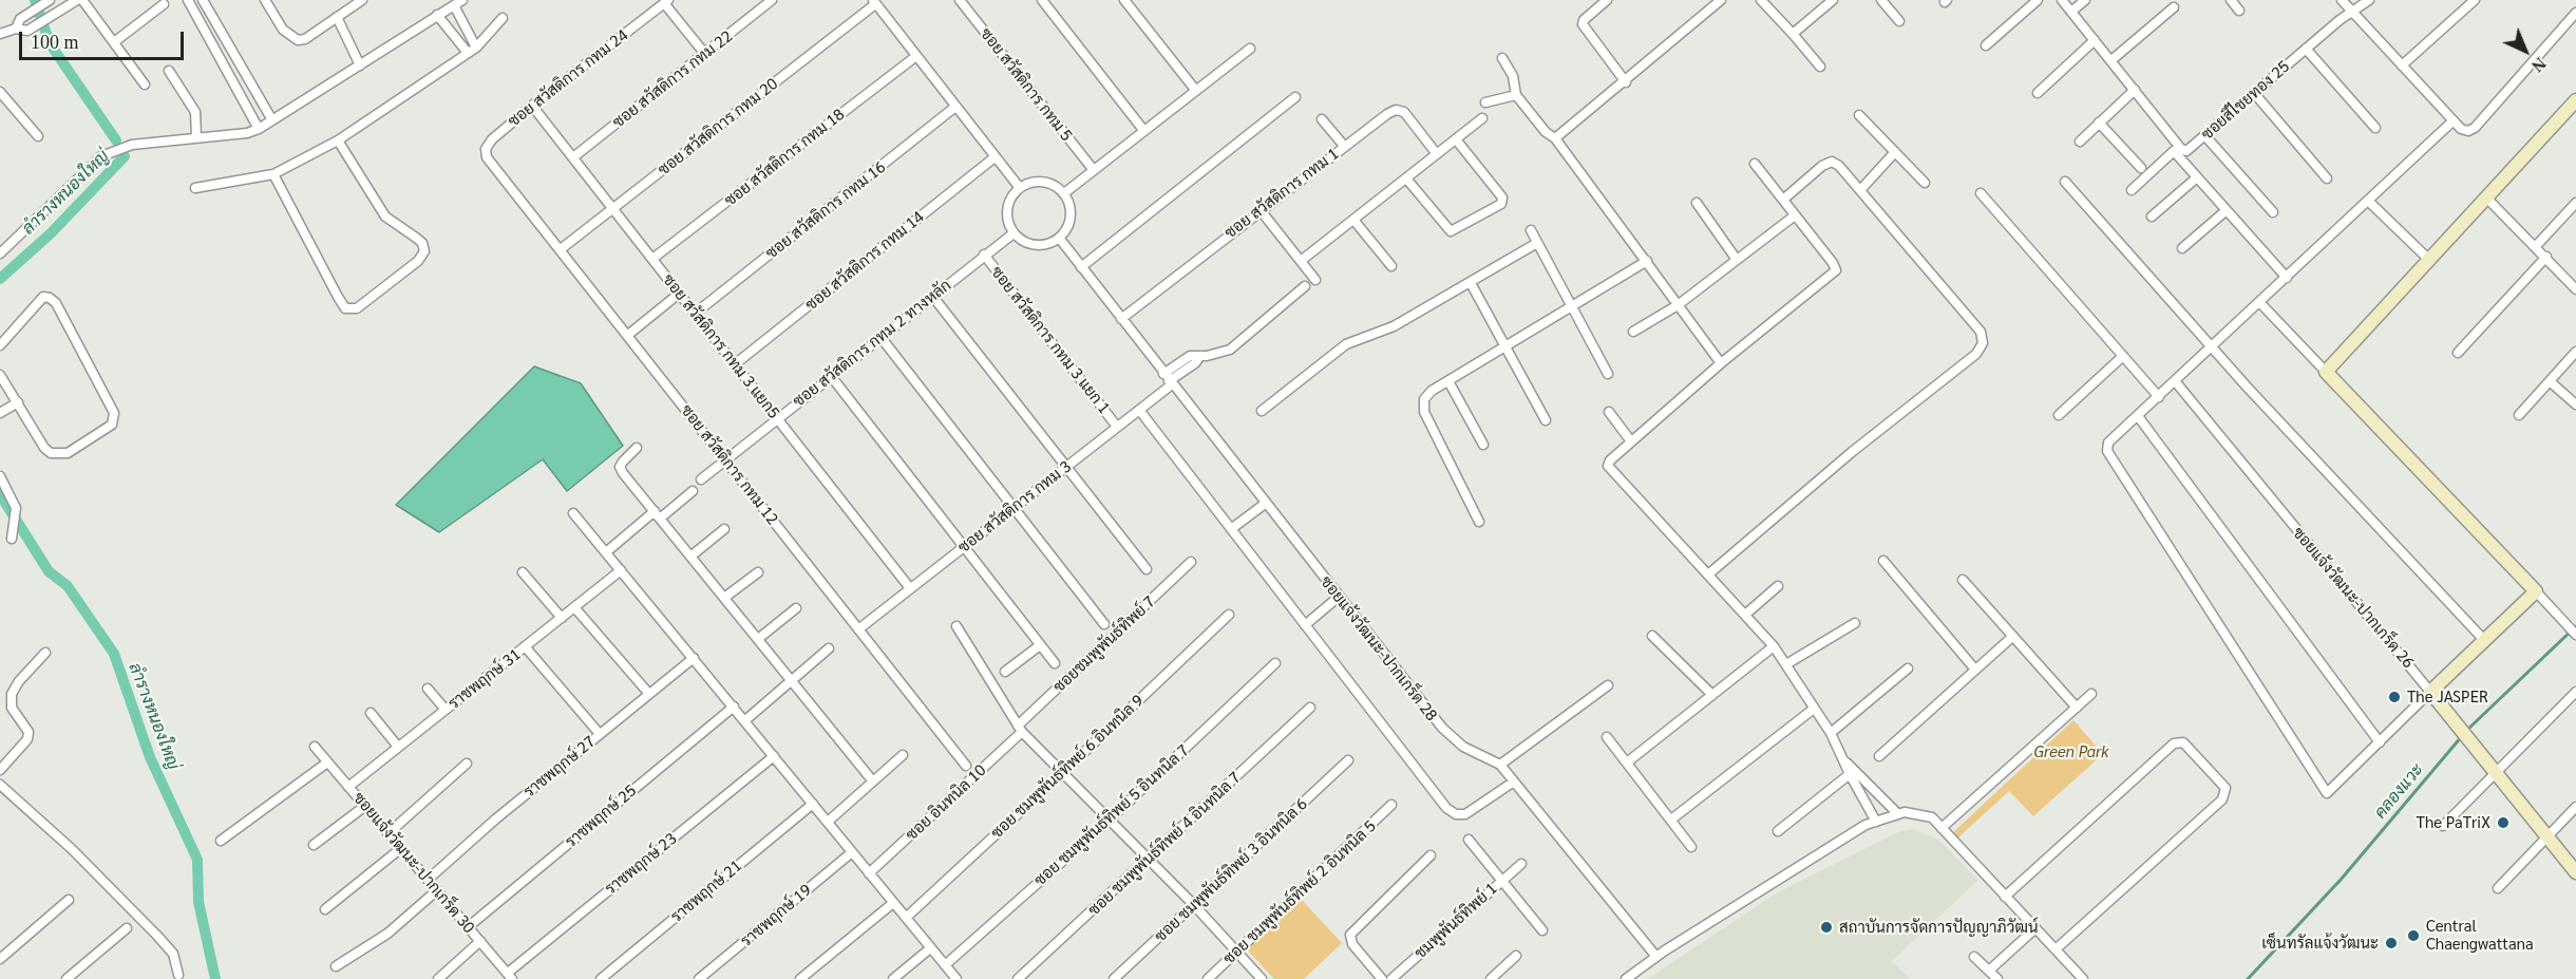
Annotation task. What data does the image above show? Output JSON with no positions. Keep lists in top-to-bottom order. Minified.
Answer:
{"streets":{"street":["ซอย สวัสดิการ กทม 24","ซอย สวัสดิการ กทม 22","ซอย สวัสดิการ กทม 5","ซอยสีไชยทอง 25","ซอย สวัสดิการ กทม 20","ซอย สวัสดิการ กทม 18","ซอย สวัสดิการ กทม 1","ซอย สวัสดิการ กทม 16","ซอย สวัสดิการ กทม 14","ซอย สวัสดิการ กทม 3 แยก 1","ซอย สวัสดิการ กทม 2 ทางหลัก","ซอย สวัสดิการ กทม 3 แยก5","ซอย สวัสดิการ กทม 12","ซอย สวัสดิการ กทม 3","ซอยแจ้งวัฒนะ-ปากเกร็ด 26","ซอยชมพูพันธ์ทิพย์ 7","ซอยแจ้งวัฒนะ-ปากเกร็ด 28","ราชพฤกษ์ 31","ราชพฤกษ์ 27","ซอย ชมพูพันธ์ทิพย์ 6 อินทนิล 9","ซอย อินทนิล 10","ซอย ชมพูพันธ์ทิพย์ 5 อินทนิล 7","ราชพฤกษ์ 25","ซอย ชมพูพันธ์ทิพย์ 4 อินทนิล 7","ซอยแจ้งวัฒนะ-ปากเกร็ด 30","ราชพฤกษ์ 23","ซอย ชมพูพันธ์ทิพย์ 3 อินทนิล 6","ราชพฤกษ์ 21","ซอย ชมพูพันธ์ทิพย์ 2 อินทนิล 5","ราชพฤกษ์ 19","ชมพูพันธ์ทิพย์ 1"]},"crossings":[["ซอย สวัสดิการ กทม 24","ซอย สวัสดิการ กทม 3 แยก5"],["ซอย สวัสดิการ กทม 24","ซอย สวัสดิการ กทม 12"],["ซอย สวัสดิการ กทม 22","ซอย สวัสดิการ กทม 3 แยก5"],["ซอย สวัสดิการ กทม 20","ซอย สวัสดิการ กทม 3 แยก5"],["ซอย สวัสดิการ กทม 20","ซอย สวัสดิการ กทม 12"],["ซอย สวัสดิการ กทม 18","ซอย สวัสดิการ กทม 3 แยก5"],["ซอย สวัสดิการ กทม 1","ซอยแจ้งวัฒนะ-ปากเกร็ด 28"],["ซอย สวัสดิการ กทม 16","ซอย สวัสดิการ กทม 3 แยก5"],["ซอย สวัสดิการ กทม 14","ซอย สวัสดิการ กทม 3 แยก5"],["ซอย สวัสดิการ กทม 3 แยก 1","ซอย สวัสดิการ กทม 2 ทางหลัก"],["ซอย สวัสดิการ กทม 3 แยก 1","ซอย สวัสดิการ กทม 3"],["ซอย สวัสดิการ กทม 2 ทางหลัก","ซอย สวัสดิการ กทม 3 แยก5"],["ซอย สวัสดิการ กทม 2 ทางหลัก","ซอย สวัสดิการ กทม 12"],["ซอย สวัสดิการ กทม 2 ทางหลัก","ซอยแจ้งวัฒนะ-ปากเกร็ด 28"],["ซอย สวัสดิการ กทม 3 แยก5","ซอย สวัสดิการ กทม 3"],["ซอย สวัสดิการ กทม 12","ซอย สวัสดิการ กทม 3"],["ซอย สวัสดิการ กทม 3","ซอยแจ้งวัฒนะ-ปากเกร็ด 28"],["ซอยชมพูพันธ์ทิพย์ 7","ซอย อินทนิล 10"],["ราชพฤกษ์ 31","ซอยแจ้งวัฒนะ-ปากเกร็ด 30"],["ราชพฤกษ์ 27","ซอยแจ้งวัฒนะ-ปากเกร็ด 30"],["ราชพฤกษ์ 25","ซอยแจ้งวัฒนะ-ปากเกร็ด 30"],["ซอยแจ้งวัฒนะ-ปากเกร็ด 30","ราชพฤกษ์ 23"]],"water":["ลำรางหนองใหญ่","คลองแวะ"],"parks":["Green Park"],"places":["The JASPER","The PaTriX","สถาบันการจัดการปัญญาภิวัฒน์","Central Chaengwattana","เซ็นทรัลแจ้งวัฒนะ"],"scale_bar":"100 m","north":"bottom right"}
